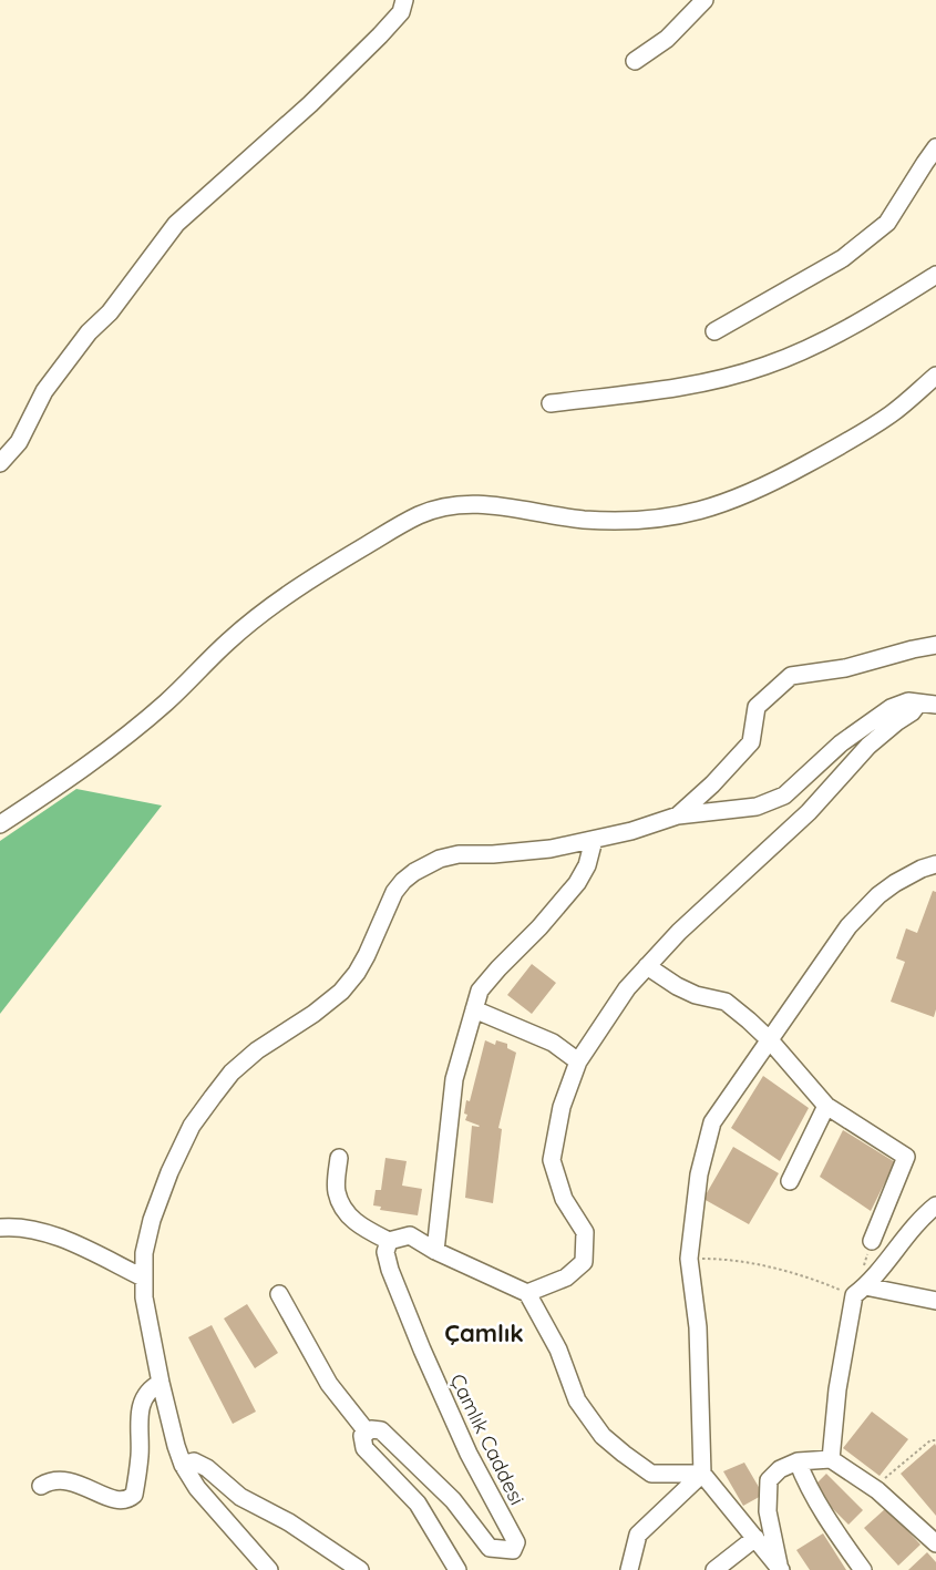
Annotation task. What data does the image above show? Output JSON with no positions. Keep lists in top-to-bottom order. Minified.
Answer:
{"streets":{"street":["Çamlık Caddesi"]},"districts":["Çamlık"]}
